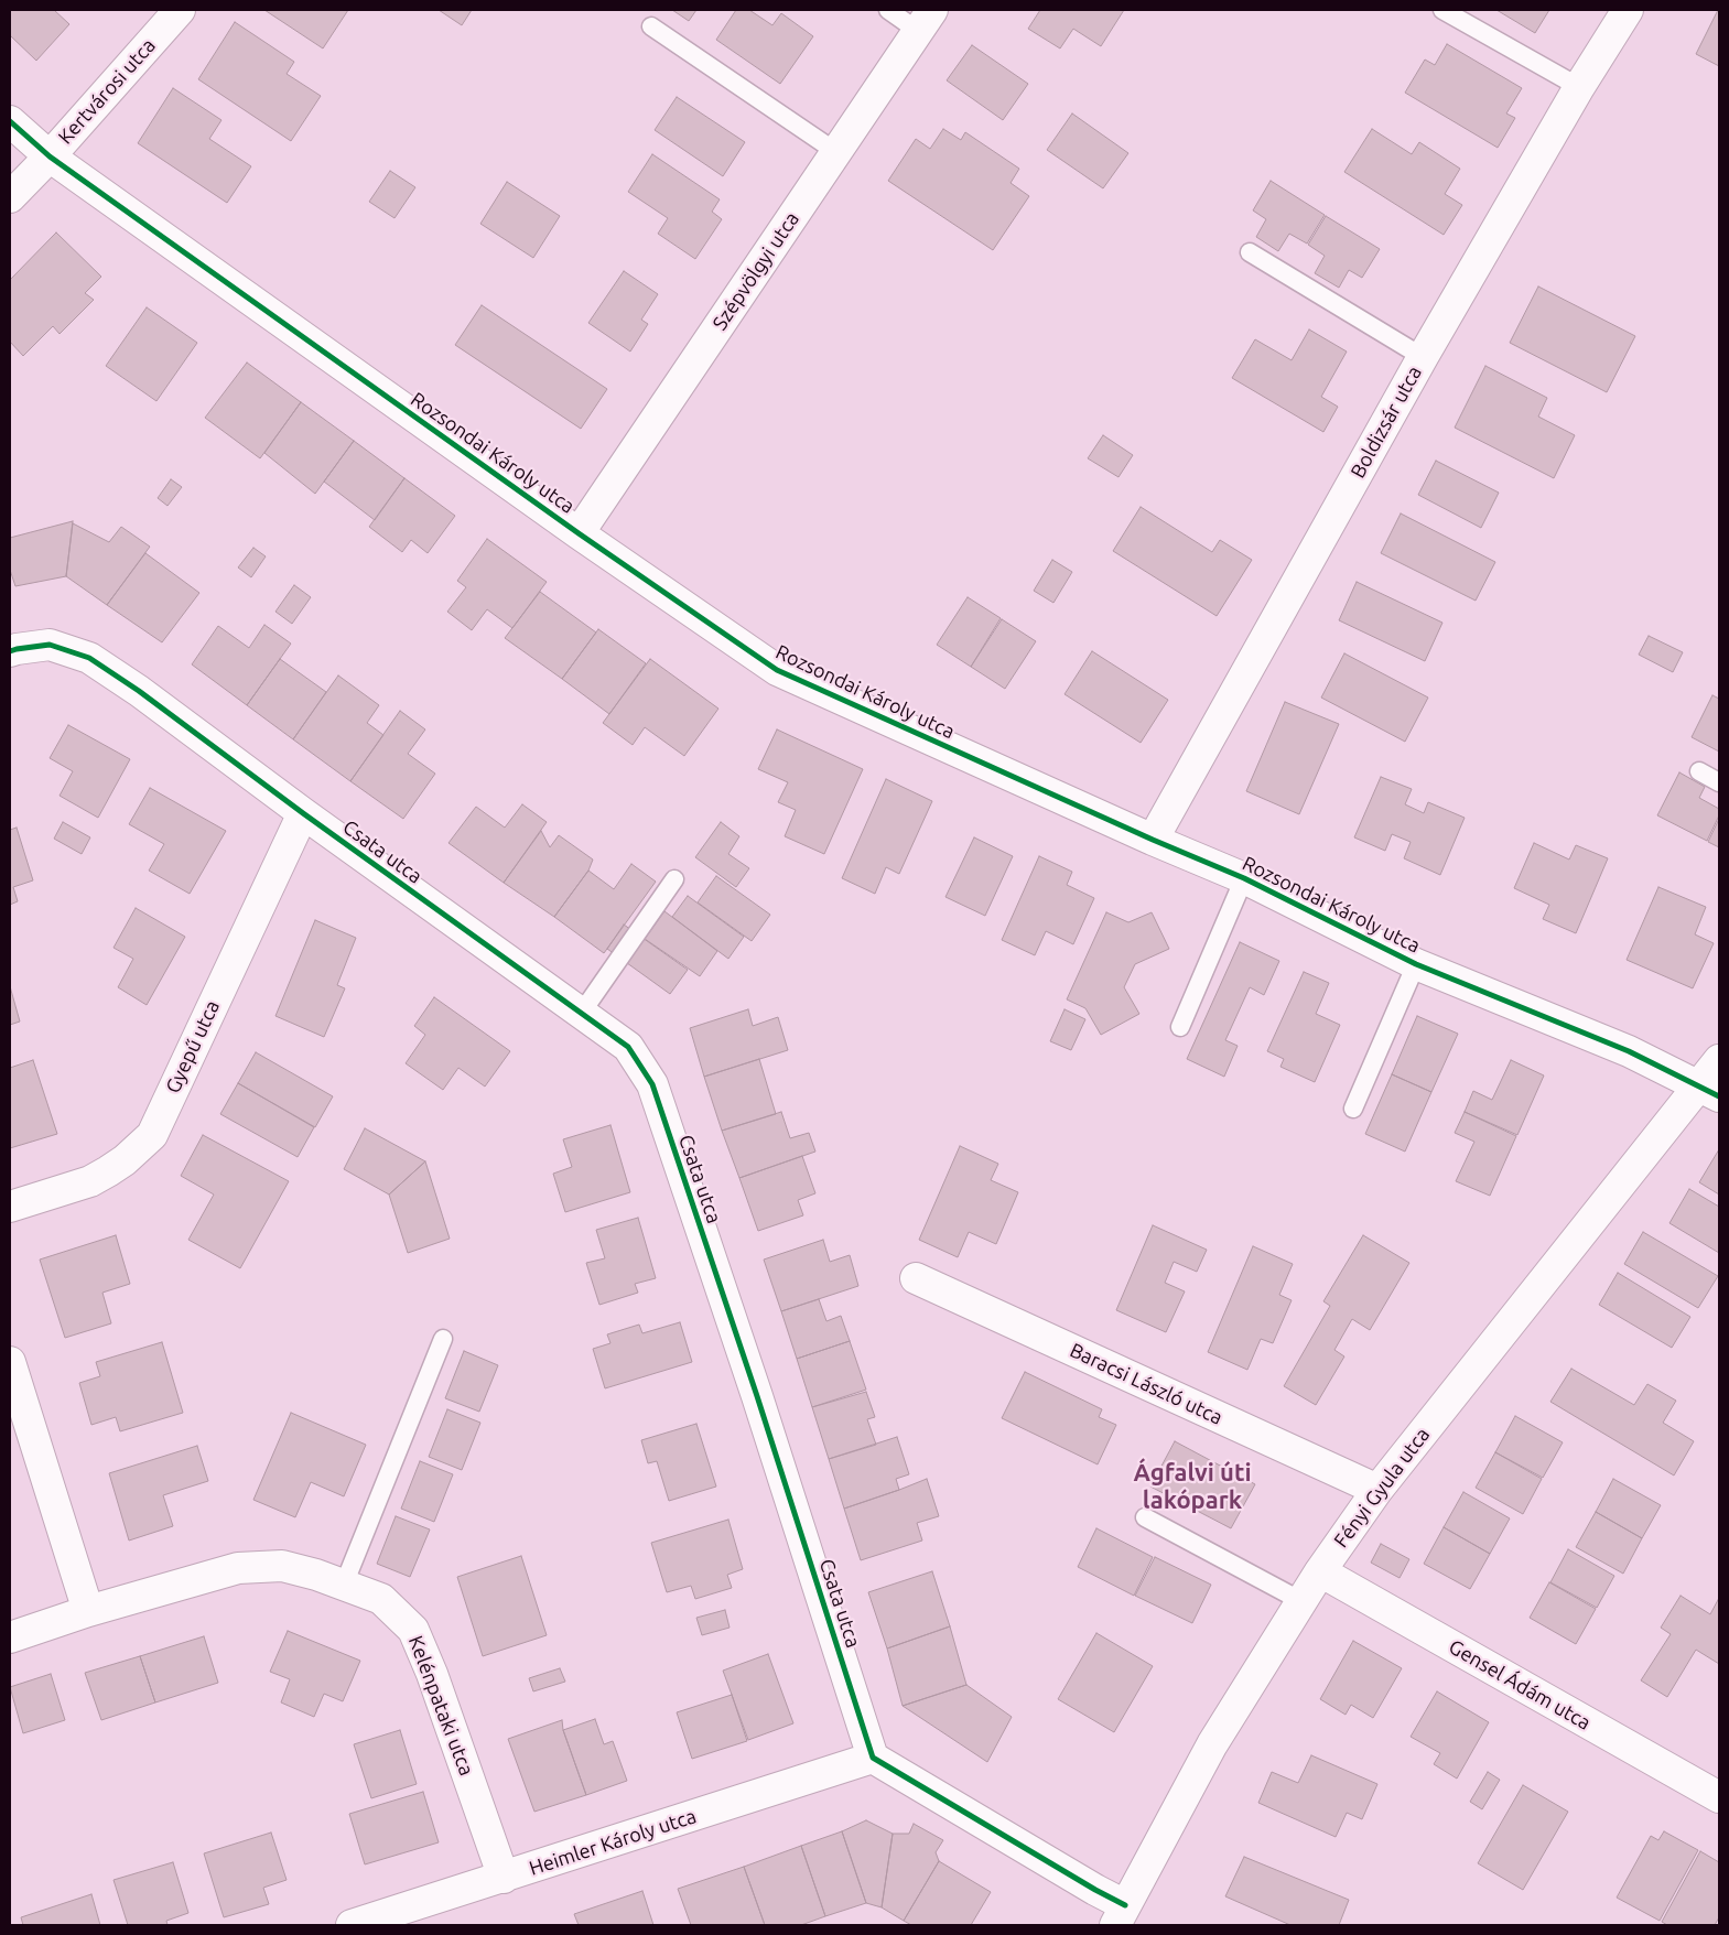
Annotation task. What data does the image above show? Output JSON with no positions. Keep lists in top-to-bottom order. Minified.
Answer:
{"streets":{"street":["Kertvárosi utca","Szépvölgyi utca","Boldizsár utca","Rozsondai Károly utca","Csata utca","Gyepű utca","Baracsi László utca","Fényi Gyula utca","Gensel Ádám utca","Kelénpataki utca","Heimler Károly utca"]},"crossings":[["Kertvárosi utca","Rozsondai Károly utca"],["Szépvölgyi utca","Rozsondai Károly utca"],["Boldizsár utca","Rozsondai Károly utca"],["Rozsondai Károly utca","Fényi Gyula utca"],["Csata utca","Gyepű utca"],["Csata utca","Heimler Károly utca"],["Baracsi László utca","Fényi Gyula utca"],["Fényi Gyula utca","Gensel Ádám utca"],["Kelénpataki utca","Heimler Károly utca"]],"districts":["Ágfalvi úti lakópark"]}
